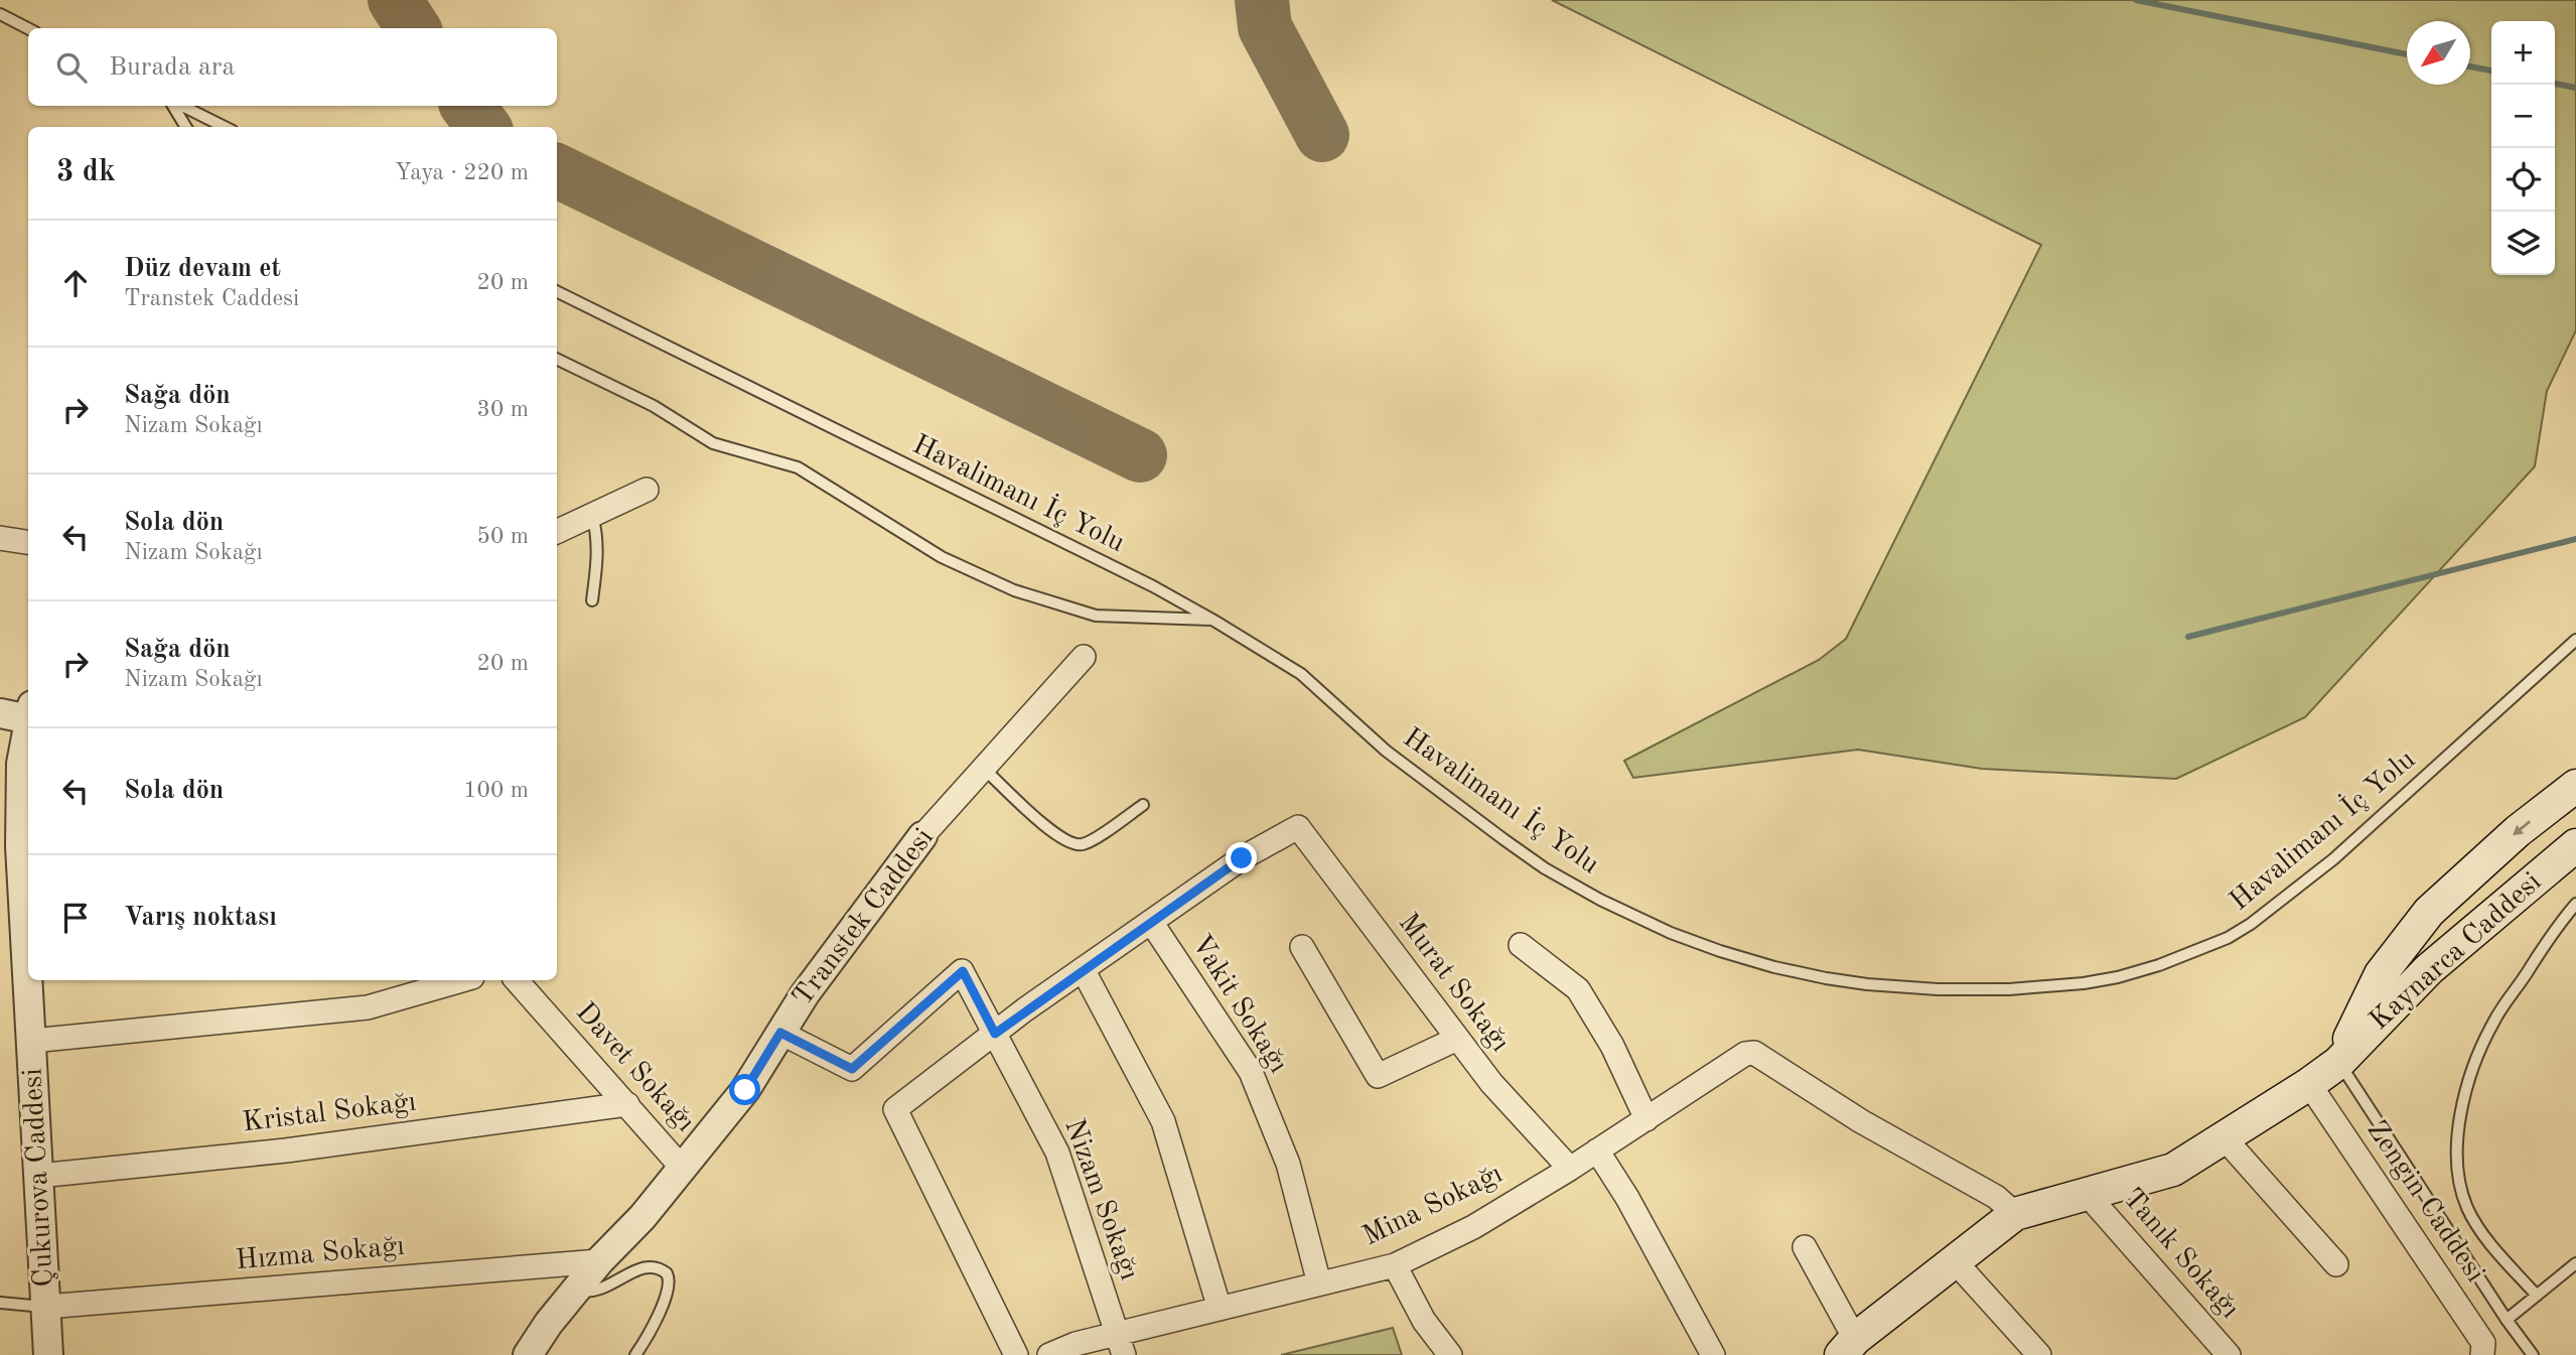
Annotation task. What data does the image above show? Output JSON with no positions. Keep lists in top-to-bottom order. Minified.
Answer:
{"streets":{"main road":["Kaynarca Caddesi"],"street":["Transtek Caddesi","Murat Sokağı","Vakit Sokağı","Davet Sokağı","Kristal Sokağı","Çukurova Caddesi","Nizam Sokağı","Zengin Caddesi","Mina Sokağı","Hızma Sokağı","Tanık Sokağı"],"lane":["Havalimanı İç Yolu"]},"crossings":[["Transtek Caddesi","Davet Sokağı"],["Transtek Caddesi","Nizam Sokağı"],["Transtek Caddesi","Hızma Sokağı"],["Kaynarca Caddesi","Zengin Caddesi"],["Kaynarca Caddesi","Mina Sokağı"],["Kaynarca Caddesi","Tanık Sokağı"],["Murat Sokağı","Vakit Sokağı"],["Murat Sokağı","Mina Sokağı"],["Vakit Sokağı","Mina Sokağı"],["Davet Sokağı","Kristal Sokağı"],["Kristal Sokağı","Çukurova Caddesi"],["Çukurova Caddesi","Hızma Sokağı"],["Nizam Sokağı","Mina Sokağı"]],"north":"bottom left","page":{"map_buttons":["+","−"],"search":"Burada ara","heading":["3 dk","Yaya · 220 m"],"list":[["Düz devam et","Transtek Caddesi","20 m"],["Sağa dön","Nizam Sokağı","30 m"],["Sola dön","Nizam Sokağı","50 m"],["Sağa dön","Nizam Sokağı","20 m"],["Sola dön","100 m"],"Varış noktası"]}}
